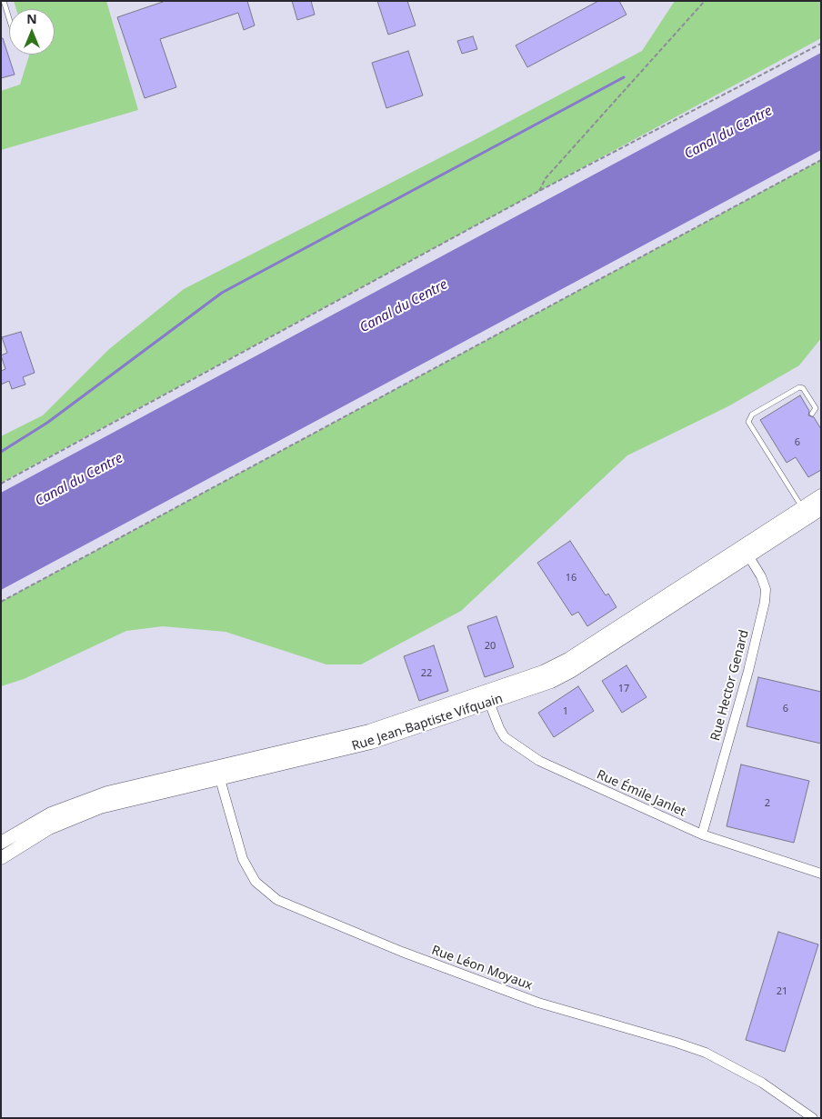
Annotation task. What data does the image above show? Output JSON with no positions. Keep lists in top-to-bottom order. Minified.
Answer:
{"streets":{"street":["Rue Hector Genard","Rue Jean-Baptiste Vifquain","Rue Émile Janlet","Rue Léon Moyaux"]},"crossings":[["Rue Hector Genard","Rue Jean-Baptiste Vifquain"],["Rue Hector Genard","Rue Émile Janlet"],["Rue Jean-Baptiste Vifquain","Rue Émile Janlet"],["Rue Jean-Baptiste Vifquain","Rue Léon Moyaux"]],"water":["Canal du Centre"],"house_numbers":["6","16","20","22","17","6","1","2","21"],"north":"top"}
